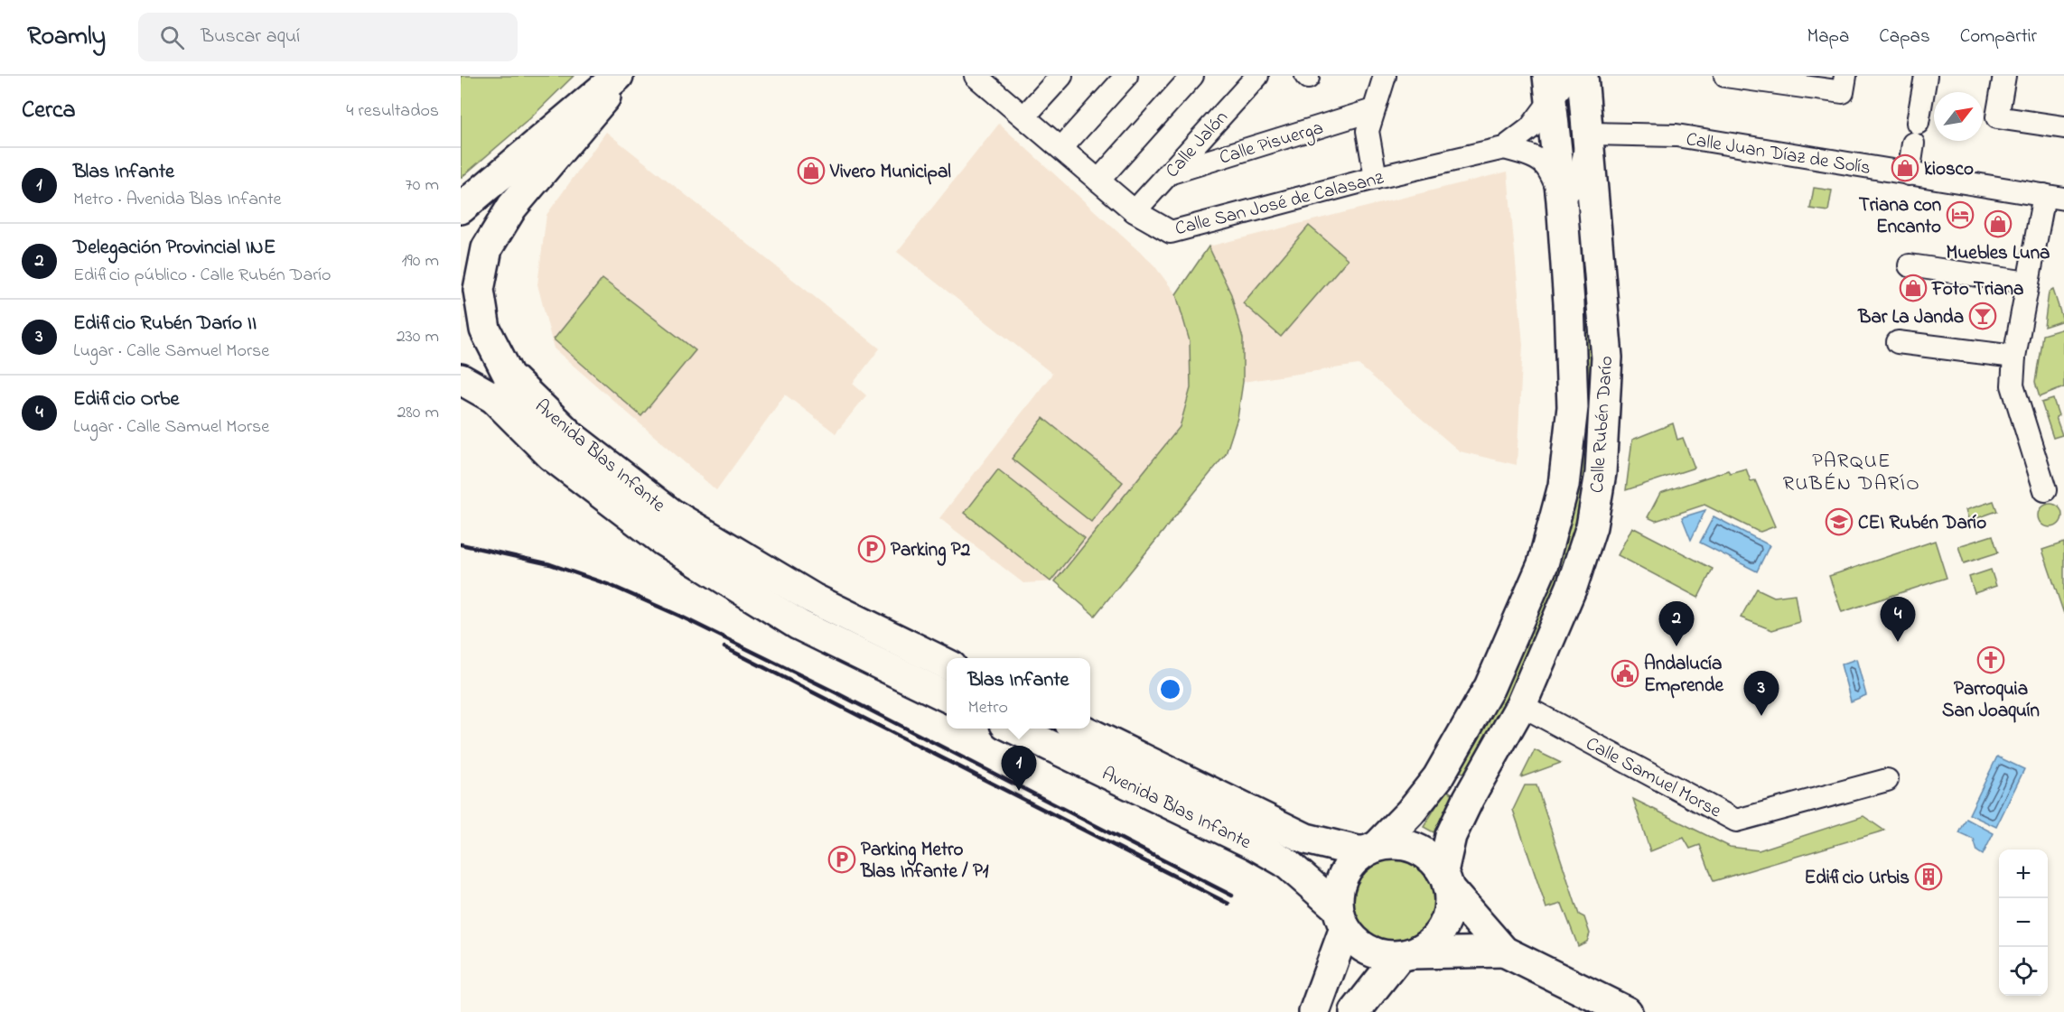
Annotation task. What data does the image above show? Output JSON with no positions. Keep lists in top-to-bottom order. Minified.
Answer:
{"streets":{"main road":["Calle Rubén Darío","Avenida Blas Infante"],"street":["Calle Pisuerga","Calle Jalón","Calle Juan Díaz de Solís","Calle San José de Calasanz","Calle Samuel Morse"]},"crossings":[["Calle Pisuerga","Calle Jalón"],["Calle Jalón","Calle San José de Calasanz"],["Calle Juan Díaz de Solís","Calle Rubén Darío"],["Calle Rubén Darío","Avenida Blas Infante"],["Calle Rubén Darío","Calle Samuel Morse"]],"districts":["PARQUE RUBÉN DARÍO"],"places":{"shop":["kiosco","Vivero Municipal","Muebles Luna","Foto Triana"],"hotel":["Triana con Encanto"],"bar":["Bar La Janda"],"school or university":["CEI Rubén Darío"],"parking":["Parking P2","Parking Metro Blas Infante / P1"],"church":["Parroquia San Joaquín"],"public building":["Andalucía Emprende"],"building":["Edificio Urbis"]},"north":"top right","page":{"header":"Roamly","search":"Buscar aquí","nav":["Mapa","Capas","Compartir"],"heading":["Cerca","4 resultados"],"list":[{"mark":"1","name":"Blas Infante","note":"Metro · Avenida Blas Infante","value":"70 m"},{"mark":"2","name":"Delegación Provincial INE","note":"Edificio público · Calle Rubén Darío","value":"190 m"},{"mark":"3","name":"Edificio Rubén Darío II","note":"Lugar · Calle Samuel Morse","value":"230 m"},{"mark":"4","name":"Edificio Orbe","note":"Lugar · Calle Samuel Morse","value":"280 m"}],"pins":["4","2","3","1"],"popup":["Blas Infante","Metro"],"map_buttons":["+","−"]}}
